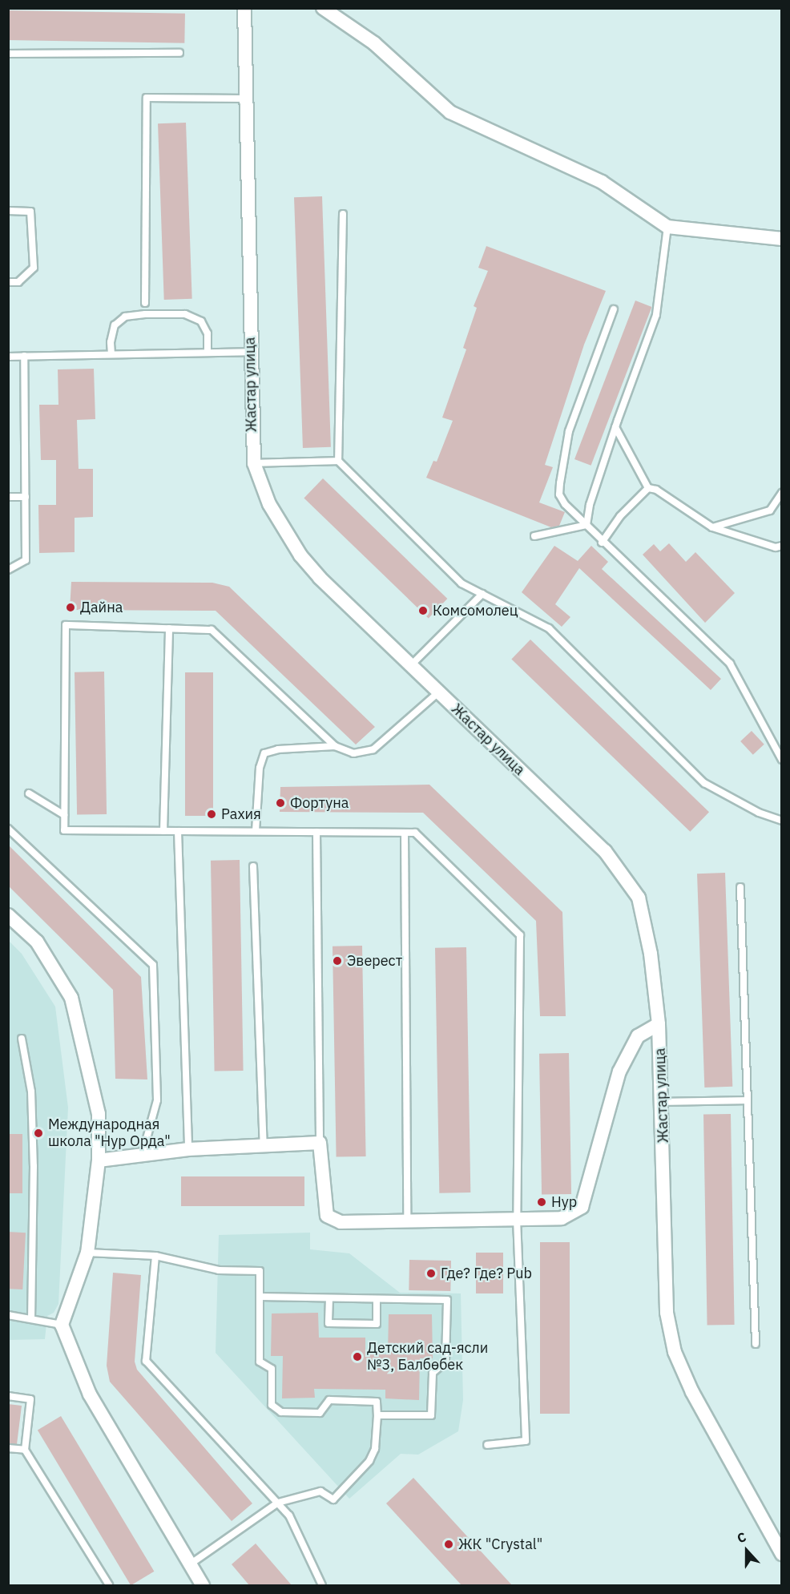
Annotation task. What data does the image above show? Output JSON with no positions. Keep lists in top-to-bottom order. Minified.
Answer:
{"streets":{"street":["Жастар улица"]},"places":["Дайна","Комсомолец","Фортуна","Рахия","Эверест","Международная школа \"Нур Орда\"","Нур","Где? Где? Pub","Детский сад-ясли №3, Балбөбек","ЖК \"Crystal\""],"north":"top"}
